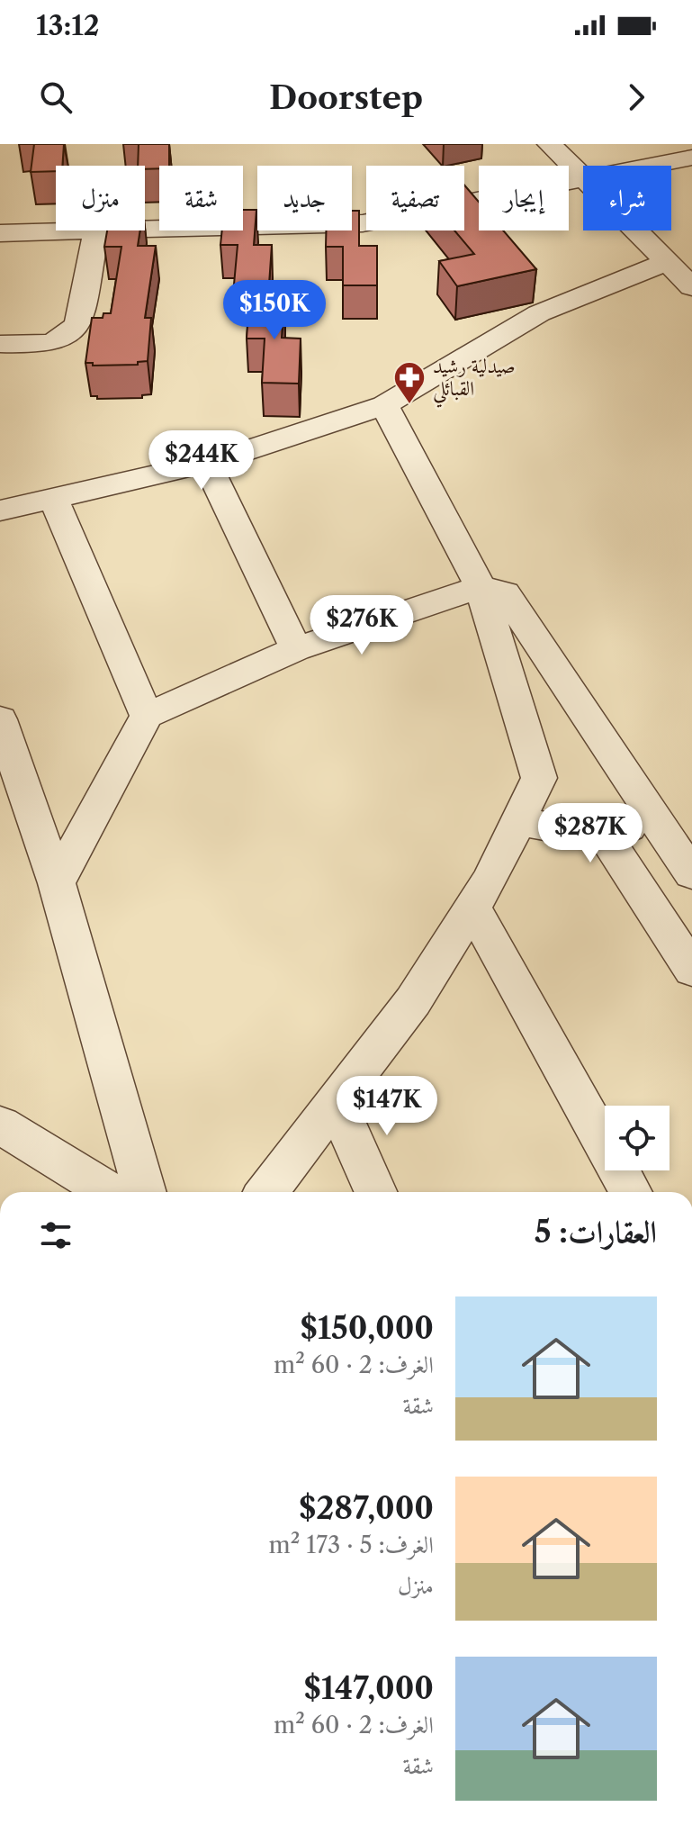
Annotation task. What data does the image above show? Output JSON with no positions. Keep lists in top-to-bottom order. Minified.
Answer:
{"places":{"pharmacy":["صيدلية رشيد القبائلي"]},"page":{"status":"13:12","header":"Doorstep","chip":["شراء","إيجار","تصفية","جديد","شقة","منزل"],"price":["$150K","$244K","$276K","$287K","$147K"],"heading":"العقارات: 5","list":[{"name":"$150,000","note":"الغرف: 2 · 60 m² · شقة"},{"name":"$287,000","note":"الغرف: 5 · 173 m² · منزل"},{"name":"$147,000","note":"الغرف: 2 · 60 m² · شقة"}]}}
